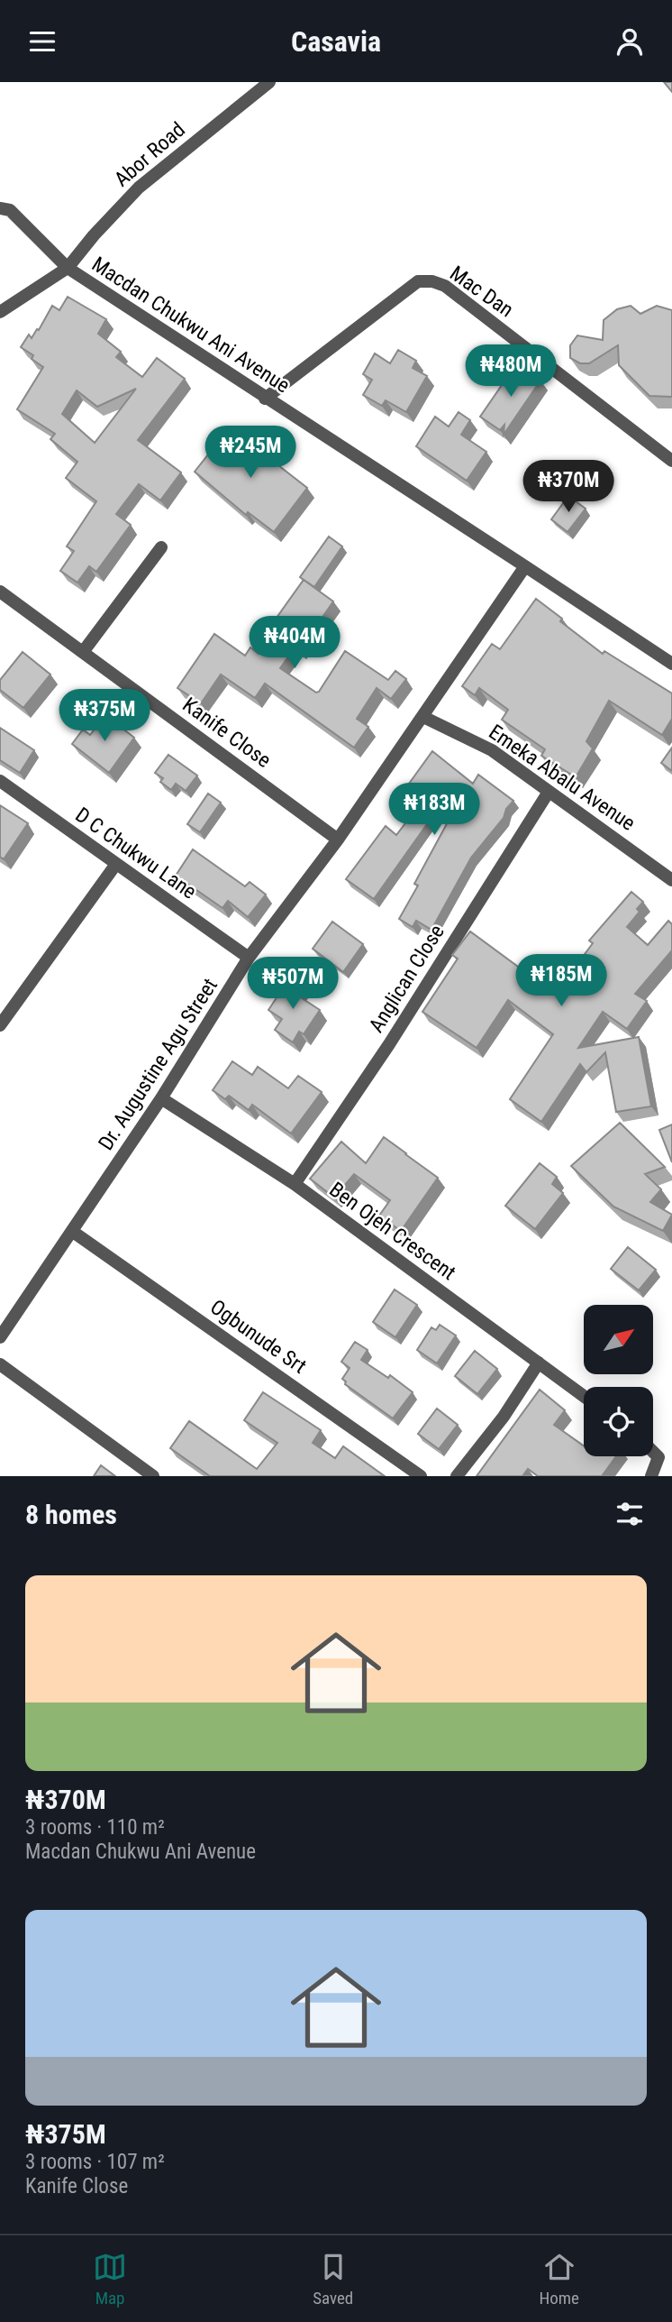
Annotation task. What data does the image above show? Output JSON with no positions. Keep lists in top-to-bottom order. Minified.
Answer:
{"streets":{"street":["Abor Road","Mac Dan","Macdan Chukwu Ani Avenue","Kanife Close","Emeka Abalu Avenue","D C Chukwu Lane","Anglican Close","Dr. Augustine Agu Street","Ben Ojeh Crescent","Ogbunude Srt"]},"crossings":[["Abor Road","Macdan Chukwu Ani Avenue"],["Mac Dan","Macdan Chukwu Ani Avenue"],["Macdan Chukwu Ani Avenue","Dr. Augustine Agu Street"],["Kanife Close","Dr. Augustine Agu Street"],["Emeka Abalu Avenue","Anglican Close"],["Emeka Abalu Avenue","Dr. Augustine Agu Street"],["D C Chukwu Lane","Dr. Augustine Agu Street"],["Anglican Close","Ben Ojeh Crescent"],["Dr. Augustine Agu Street","Ben Ojeh Crescent"],["Dr. Augustine Agu Street","Ogbunude Srt"]],"north":"top right","page":{"header":"Casavia","price":["₦480M","₦245M","₦370M","₦404M","₦375M","₦183M","₦185M","₦507M"],"heading":"8 homes","list":[{"name":"₦370M","note":"3 rooms · 110 m² · Macdan Chukwu Ani Avenue"},{"name":"₦375M","note":"3 rooms · 107 m² · Kanife Close"}],"tabs":["Map","Saved","Home"]}}
